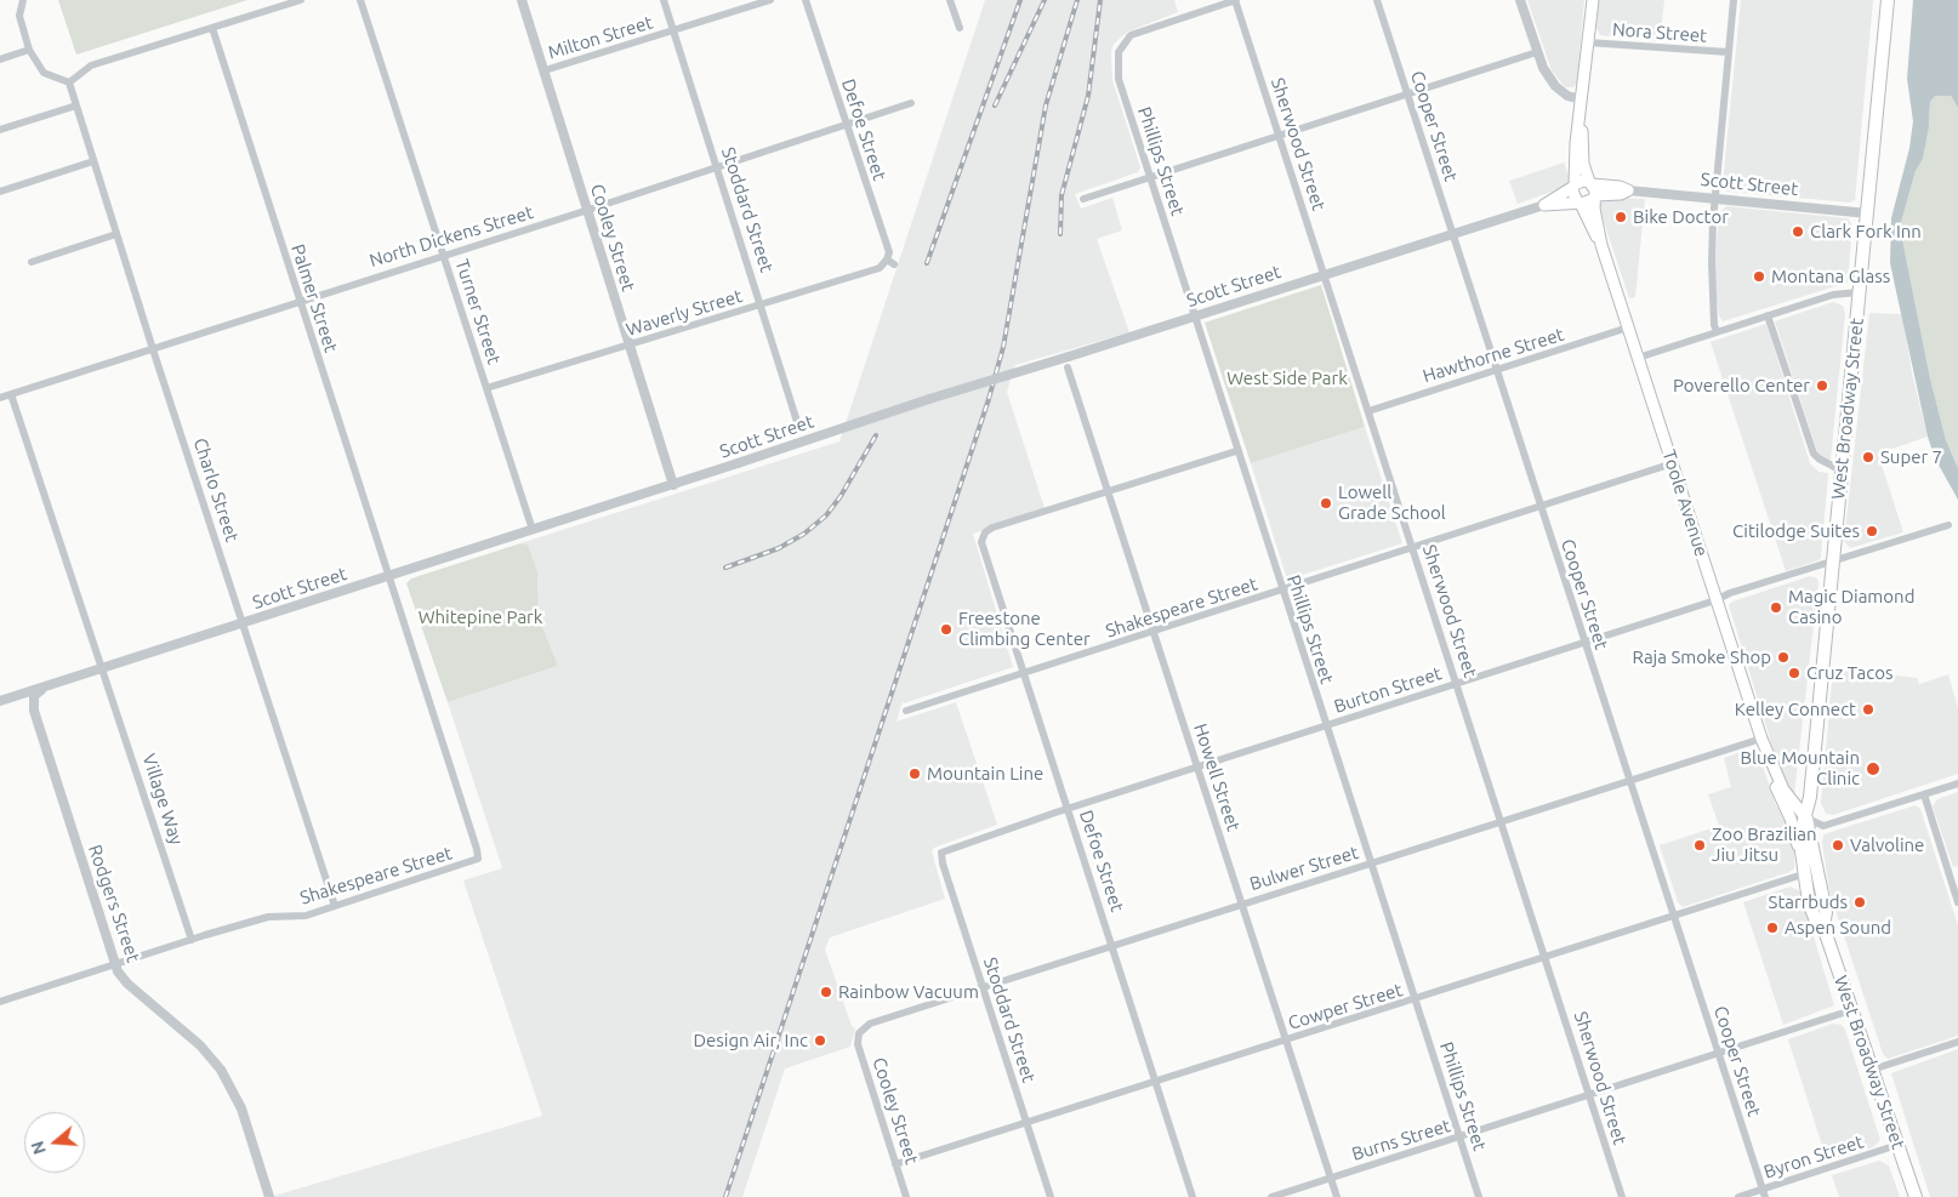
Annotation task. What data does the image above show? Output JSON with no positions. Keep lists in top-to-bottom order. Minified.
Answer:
{"streets":{"main road":["West Broadway Street","Toole Avenue"],"street":["Nora Street","Milton Street","Cooper Street","Defoe Street","Sherwood Street","Phillips Street","Scott Street","Stoddard Street","North Dickens Street","Cooley Street","Palmer Street","Turner Street","Waverly Street","Hawthorne Street","Charlo Street","Shakespeare Street","Burton Street","Howell Street","Village Way","Bulwer Street","Rodgers Street","Cowper Street","Burns Street","Byron Street"]},"crossings":[["Nora Street","Toole Avenue"],["Milton Street","Stoddard Street"],["Milton Street","Cooley Street"],["Cooper Street","Scott Street"],["Cooper Street","Hawthorne Street"],["Cooper Street","Shakespeare Street"],["Cooper Street","Burton Street"],["Cooper Street","Bulwer Street"],["Cooper Street","Cowper Street"],["Cooper Street","Burns Street"],["Cooper Street","Byron Street"],["Defoe Street","North Dickens Street"],["Defoe Street","Waverly Street"],["Defoe Street","Shakespeare Street"],["Defoe Street","Burton Street"],["Defoe Street","Howell Street"],["Defoe Street","Bulwer Street"],["Defoe Street","Cowper Street"],["Sherwood Street","Phillips Street"],["Sherwood Street","Scott Street"],["Sherwood Street","Hawthorne Street"],["Sherwood Street","Shakespeare Street"],["Sherwood Street","Burton Street"],["Sherwood Street","Bulwer Street"],["Sherwood Street","Cowper Street"],["Sherwood Street","Burns Street"],["Phillips Street","Scott Street"],["Phillips Street","Shakespeare Street"],["Phillips Street","Burton Street"],["Phillips Street","Bulwer Street"],["Phillips Street","Cowper Street"],["Phillips Street","Burns Street"],["Scott Street","Cooley Street"],["Scott Street","Palmer Street"],["Scott Street","Turner Street"],["Scott Street","West Broadway Street"],["Scott Street","Charlo Street"],["Scott Street","Shakespeare Street"],["Scott Street","Village Way"],["Scott Street","Rodgers Street"],["Stoddard Street","North Dickens Street"],["Stoddard Street","Waverly Street"],["Stoddard Street","Burton Street"],["Stoddard Street","Bulwer Street"],["Stoddard Street","Cowper Street"],["North Dickens Street","Cooley Street"],["North Dickens Street","Palmer Street"],["North Dickens Street","Turner Street"],["North Dickens Street","Charlo Street"],["Cooley Street","Waverly Street"],["Cooley Street","Bulwer Street"],["Cooley Street","Cowper Street"],["Palmer Street","Shakespeare Street"],["Turner Street","Waverly Street"],["Hawthorne Street","Toole Avenue"],["West Broadway Street","Toole Avenue"],["West Broadway Street","Burton Street"],["West Broadway Street","Cowper Street"],["West Broadway Street","Burns Street"],["West Broadway Street","Byron Street"],["Charlo Street","Shakespeare Street"],["Toole Avenue","Shakespeare Street"],["Toole Avenue","Burton Street"],["Toole Avenue","Bulwer Street"],["Toole Avenue","Cowper Street"],["Shakespeare Street","Howell Street"],["Shakespeare Street","Village Way"],["Shakespeare Street","Rodgers Street"],["Burton Street","Howell Street"],["Howell Street","Bulwer Street"],["Howell Street","Cowper Street"],["Howell Street","Burns Street"]],"parks":["West Side Park","Whitepine Park"],"places":["Bike Doctor","Clark Fork Inn","Montana Glass","Poverello Center","Super 7","Lowell Grade School","Citilodge Suites","Magic Diamond Casino","Freestone Climbing Center","Raja Smoke Shop","Cruz Tacos","Kelley Connect","Blue Mountain Clinic","Mountain Line","Zoo Brazilian Jiu Jitsu","Valvoline","Starrbuds","Aspen Sound","Rainbow Vacuum","Design Air, Inc"],"north":"left"}
